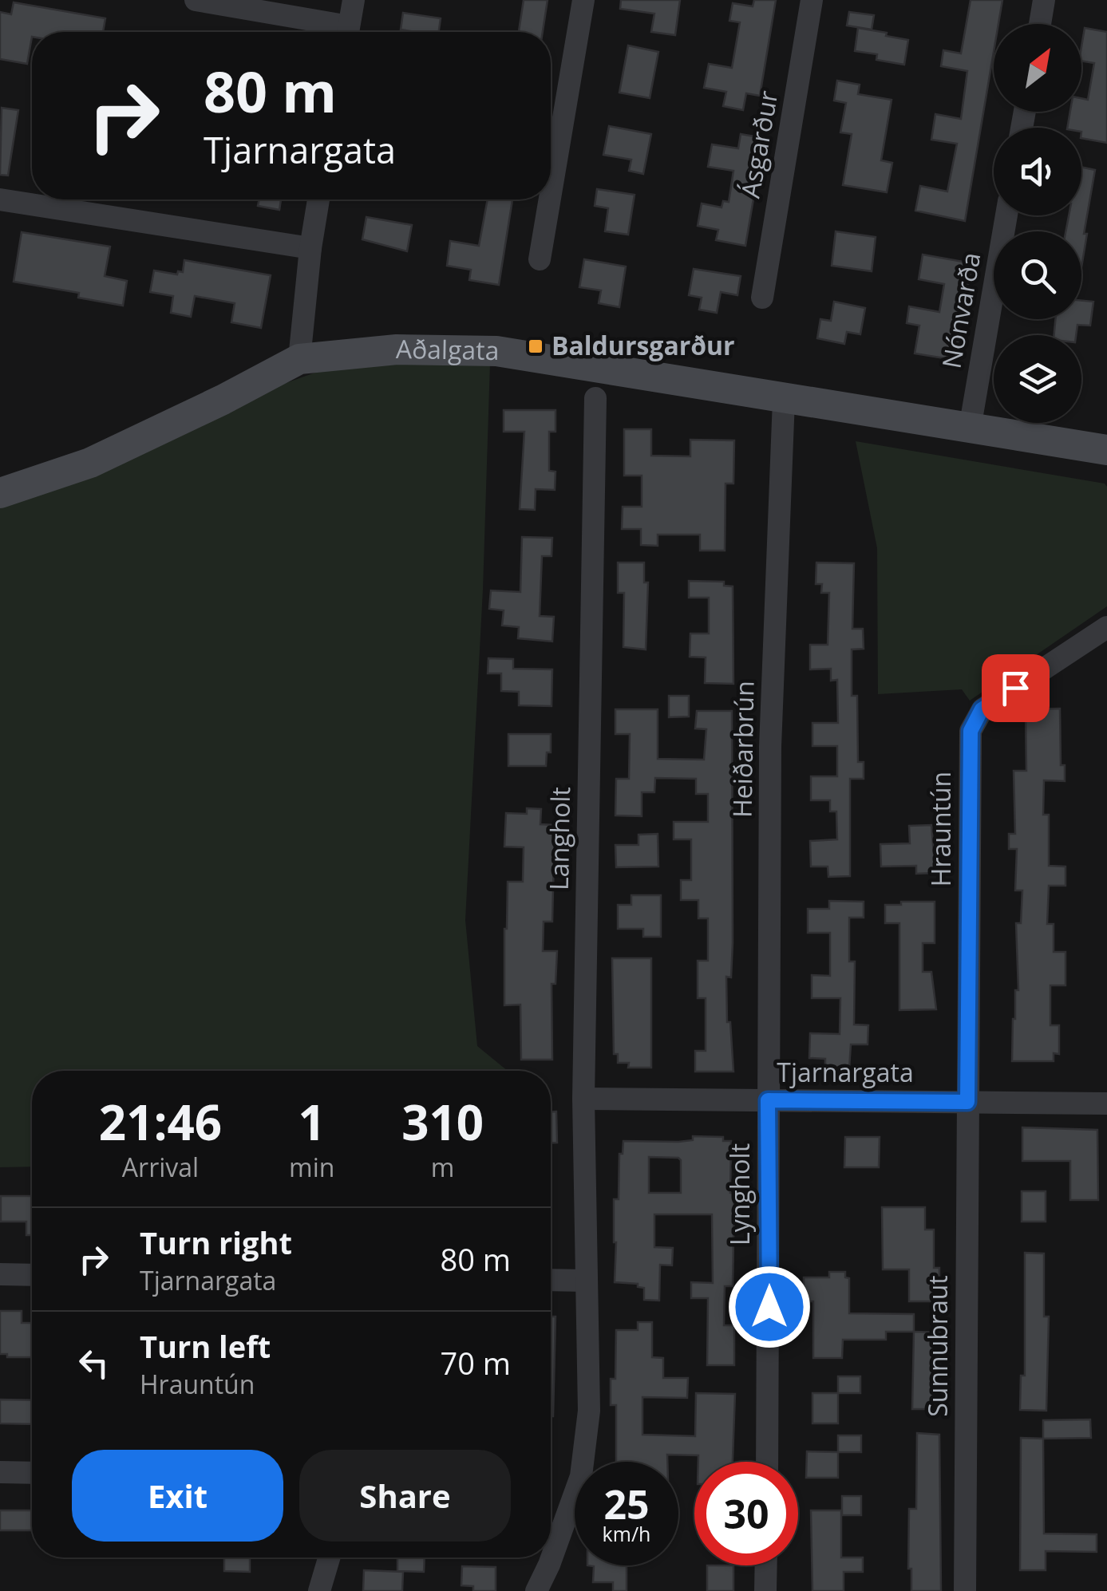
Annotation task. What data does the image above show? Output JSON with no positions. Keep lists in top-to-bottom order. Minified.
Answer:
{"streets":{"street":["Ásgarður","Nónvarða","Aðalgata","Heiðarbrún","Hrauntún","Langholt","Tjarnargata","Lyngholt","Sunnubraut"]},"crossings":[["Nónvarða","Aðalgata"],["Aðalgata","Heiðarbrún"],["Heiðarbrún","Tjarnargata"],["Heiðarbrún","Lyngholt"],["Hrauntún","Tjarnargata"],["Hrauntún","Sunnubraut"],["Langholt","Tjarnargata"],["Tjarnargata","Lyngholt"],["Tjarnargata","Sunnubraut"]],"places":{"transit":["Baldursgarður"]},"north":"top right","page":{"turn":["80 m","Tjarnargata"],"eta":["21:46","Arrival","1","min","310","m"],"list":[{"name":"Turn right","note":"Tjarnargata","value":"80 m"},{"name":"Turn left","note":"Hrauntún","value":"70 m"}],"buttons":["Exit","Share"],"speed":"25 km/h","limit":"30"}}
